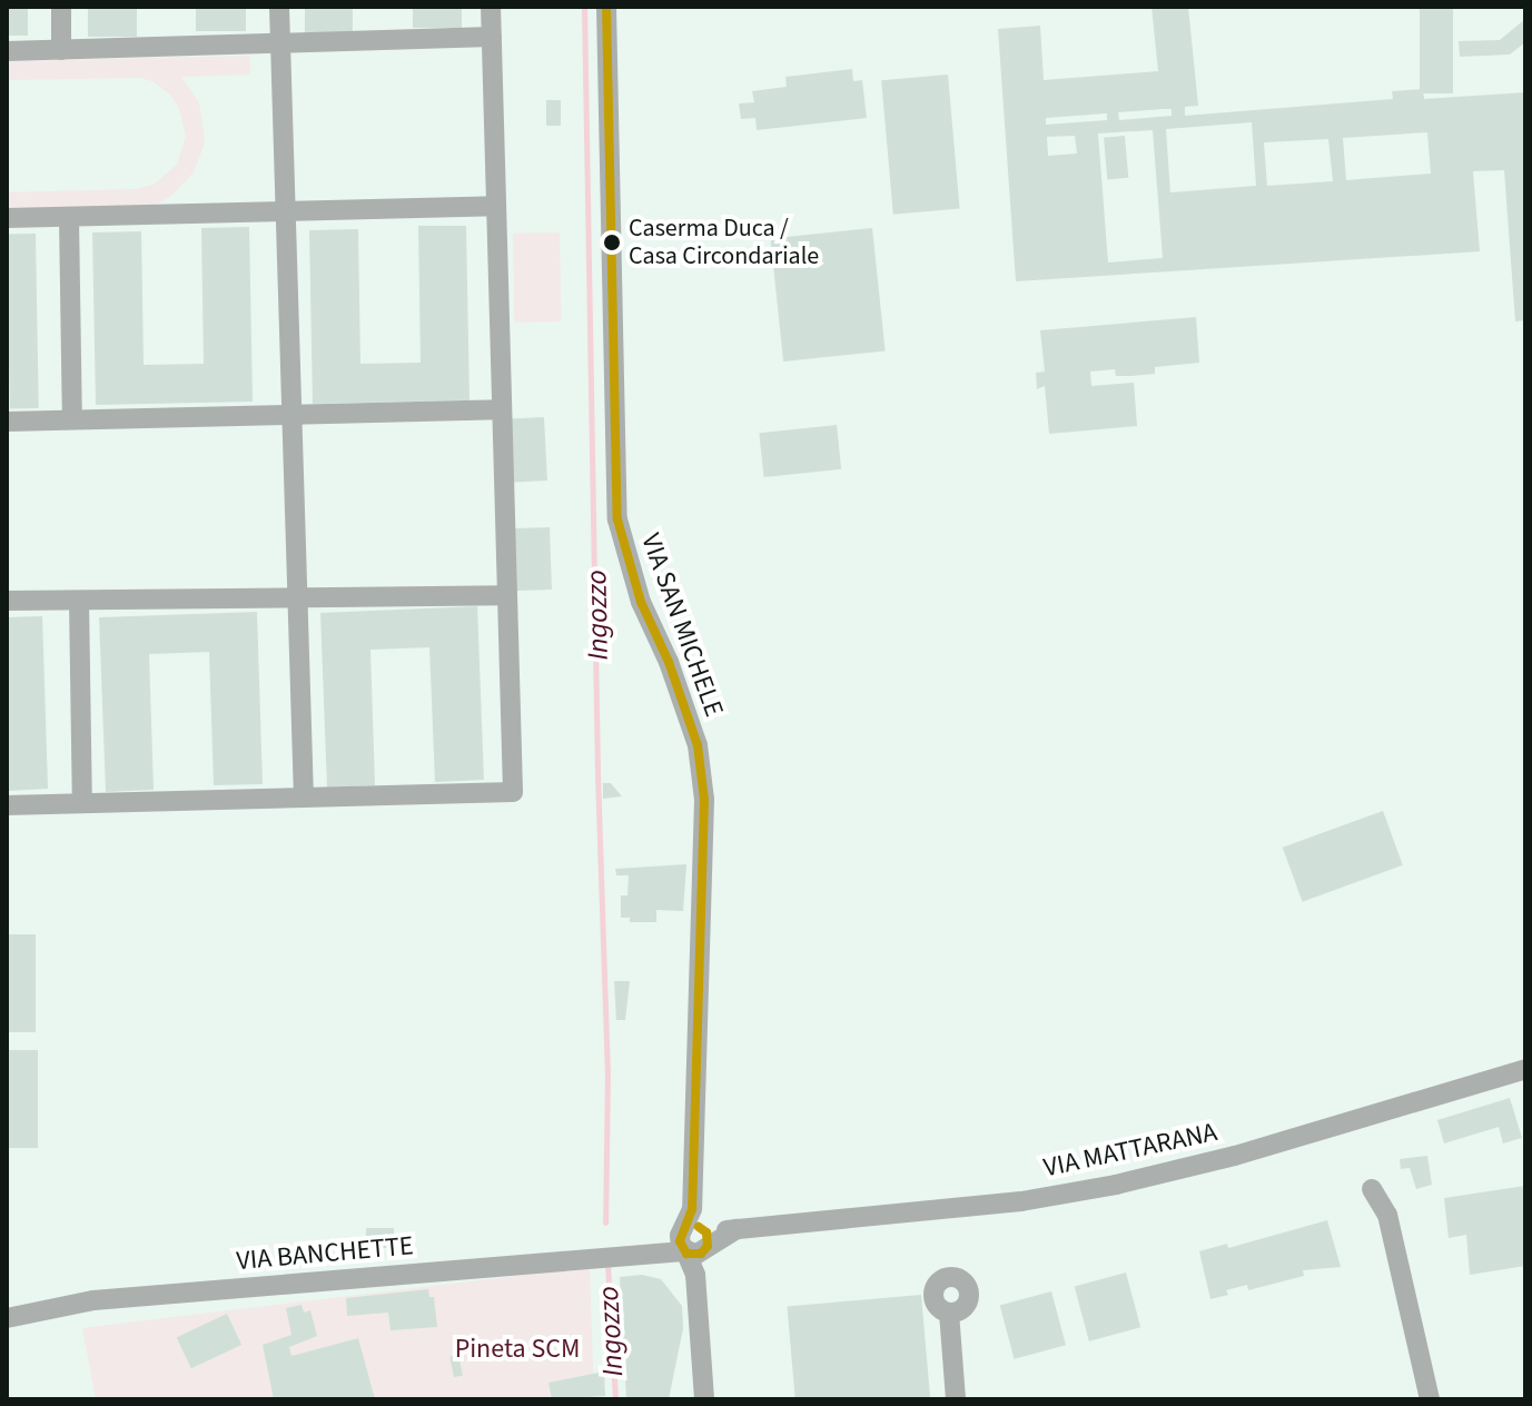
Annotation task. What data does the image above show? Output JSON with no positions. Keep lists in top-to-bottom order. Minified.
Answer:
{"streets":{"street":["VIA SAN MICHELE","VIA MATTARANA","VIA BANCHETTE"]},"crossings":[["VIA SAN MICHELE","VIA MATTARANA"],["VIA SAN MICHELE","VIA BANCHETTE"],["VIA MATTARANA","VIA BANCHETTE"]],"water":["Ingozzo"],"parks":["Pineta SCM"],"places":["Caserma Duca / Casa Circondariale"]}
